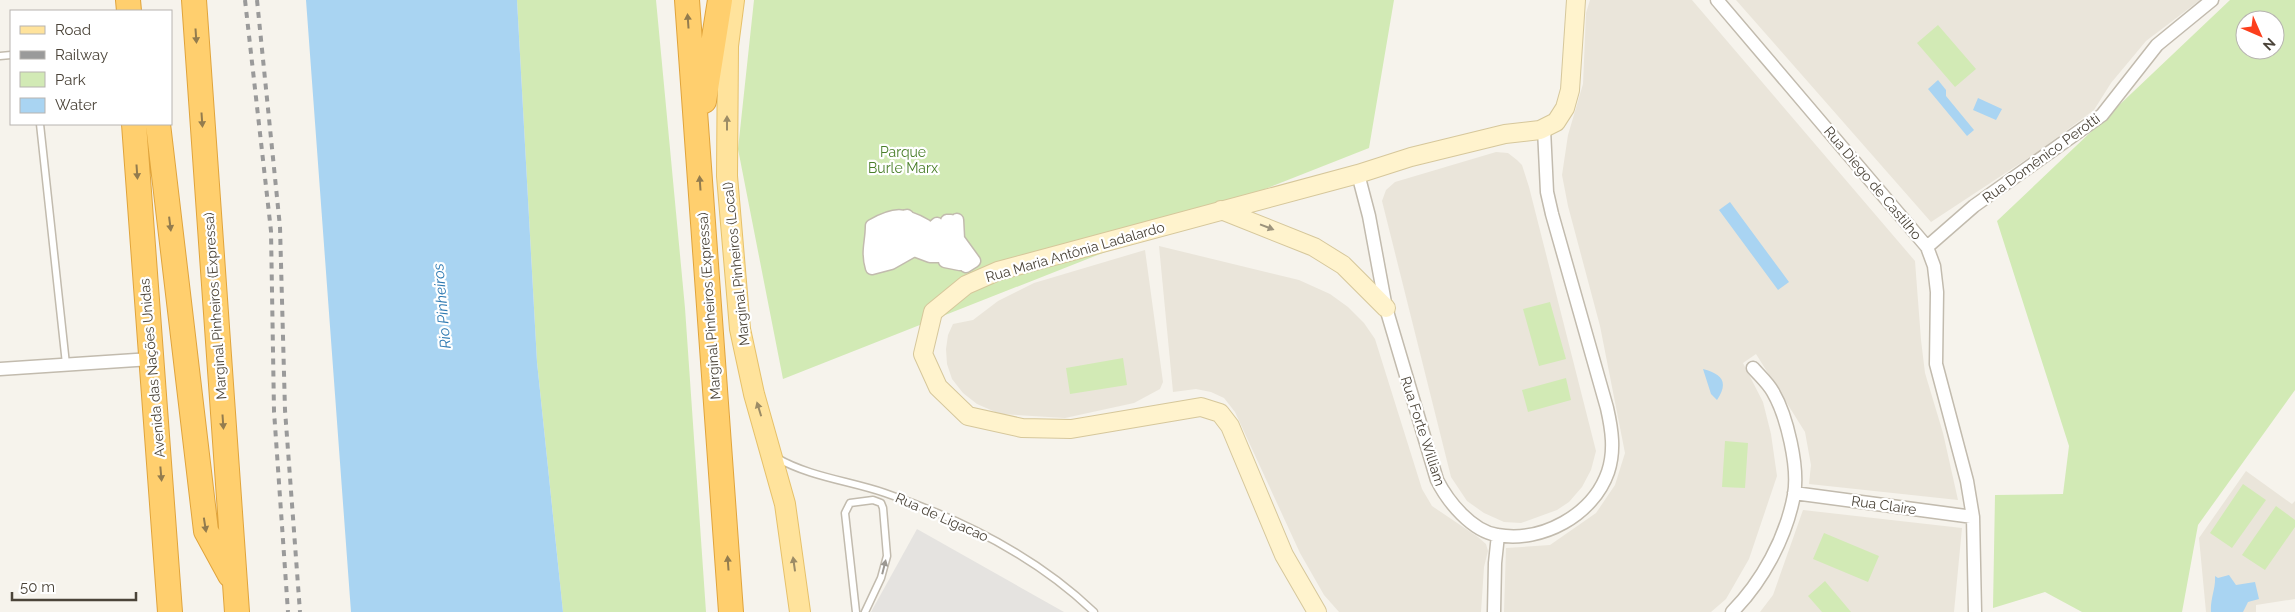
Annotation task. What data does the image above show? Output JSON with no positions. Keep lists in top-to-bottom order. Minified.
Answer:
{"streets":{"highway":["Marginal Pinheiros (Expressa)","Avenida das Nações Unidas"],"main road":["Marginal Pinheiros (Local)"],"street":["Rua Domênico Perotti","Rua Diego de Castilho","Rua Maria Antônia Ladalardo","Rua Forte William","Rua Claire"],"lane":["Rua de Ligacao"]},"crossings":[["Rua Domênico Perotti","Rua Diego de Castilho"],["Rua Diego de Castilho","Rua Claire"],["Rua Maria Antônia Ladalardo","Rua Forte William"],["Marginal Pinheiros (Local)","Rua de Ligacao"]],"one_way":["Marginal Pinheiros (Local)"],"water":["Rio Pinheiros"],"parks":["Parque Burle Marx"],"legend":["Road","Railway","Park","Water"],"scale_bar":"50 m","north":"bottom right"}
